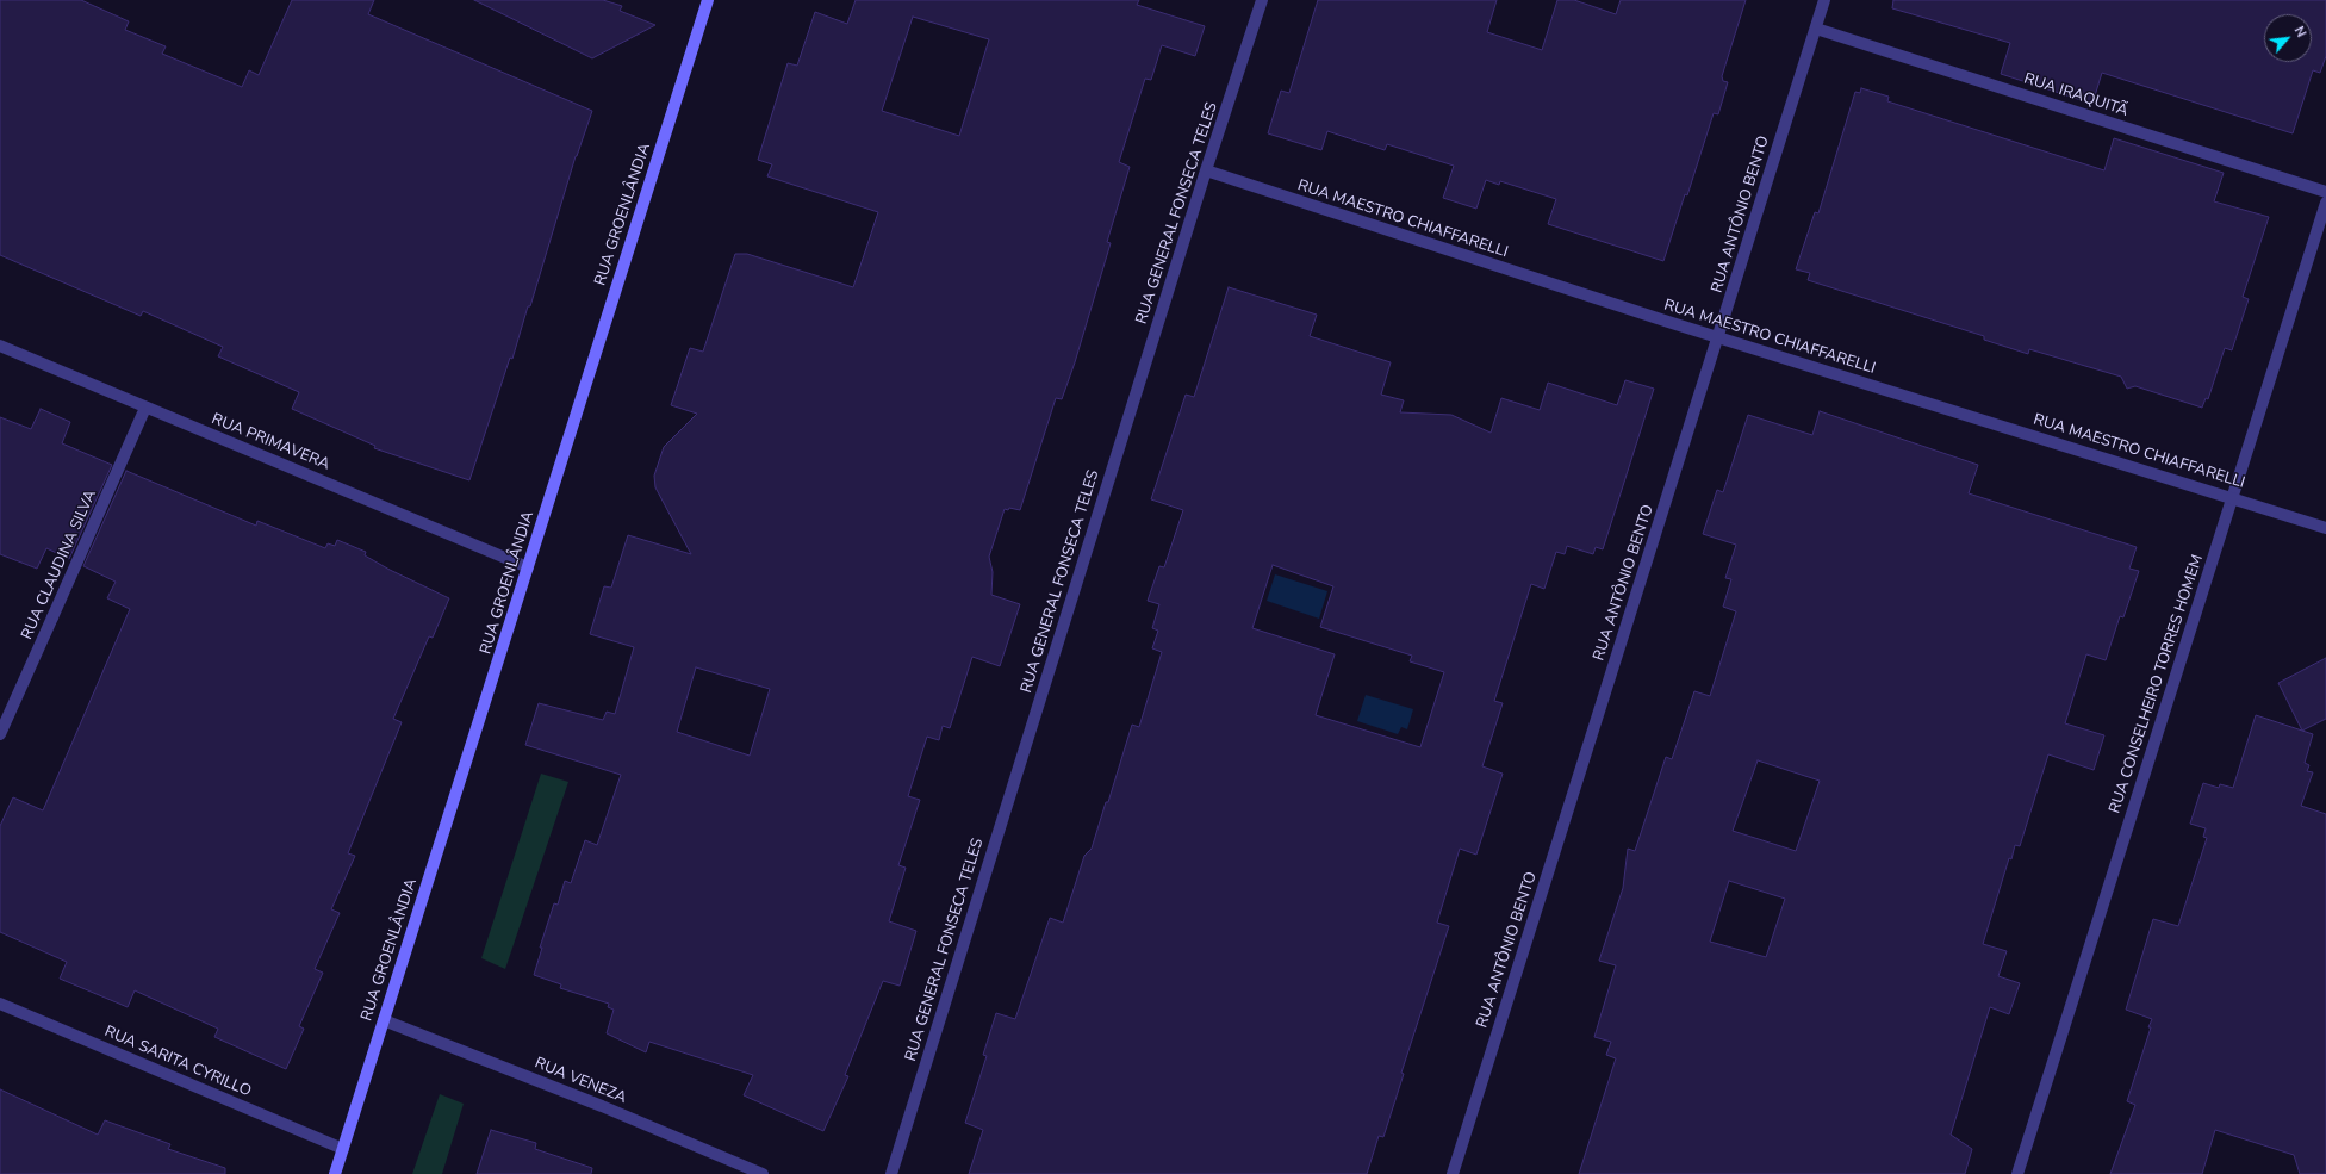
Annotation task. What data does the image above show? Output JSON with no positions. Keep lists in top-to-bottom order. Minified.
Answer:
{"streets":{"main road":["RUA GROENLÂNDIA"],"street":["RUA IRAQUITÃ","RUA GENERAL FONSECA TELES","RUA ANTÔNIO BENTO","RUA MAESTRO CHIAFFARELLI","RUA PRIMAVERA","RUA CLAUDINA SILVA","RUA CONSELHEIRO TORRES HOMEM","RUA SARITA CYRILLO","RUA VENEZA"]},"crossings":[["RUA IRAQUITÃ","RUA ANTÔNIO BENTO"],["RUA GENERAL FONSECA TELES","RUA MAESTRO CHIAFFARELLI"],["RUA GROENLÂNDIA","RUA PRIMAVERA"],["RUA GROENLÂNDIA","RUA SARITA CYRILLO"],["RUA GROENLÂNDIA","RUA VENEZA"],["RUA ANTÔNIO BENTO","RUA MAESTRO CHIAFFARELLI"],["RUA MAESTRO CHIAFFARELLI","RUA CONSELHEIRO TORRES HOMEM"],["RUA PRIMAVERA","RUA CLAUDINA SILVA"]],"north":"top right"}
